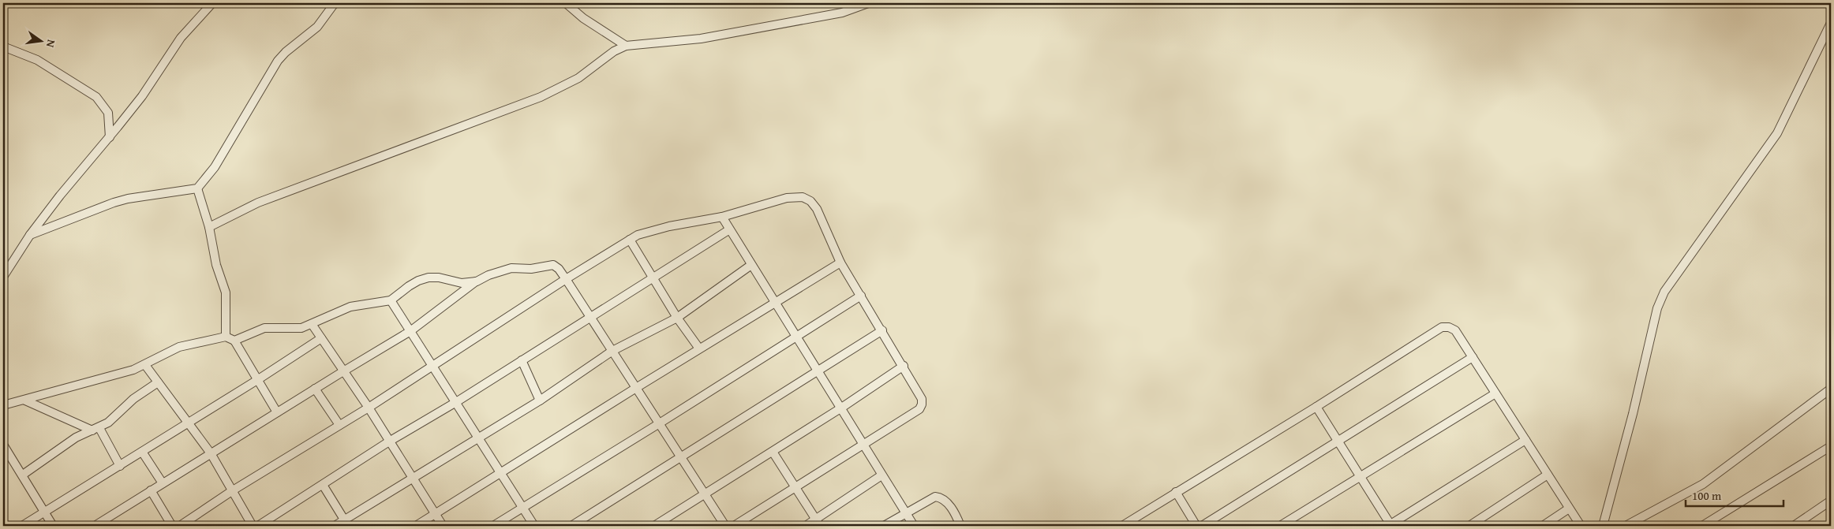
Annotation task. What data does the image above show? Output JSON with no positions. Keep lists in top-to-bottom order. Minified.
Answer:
{"scale_bar":"100 m","north":"right"}
